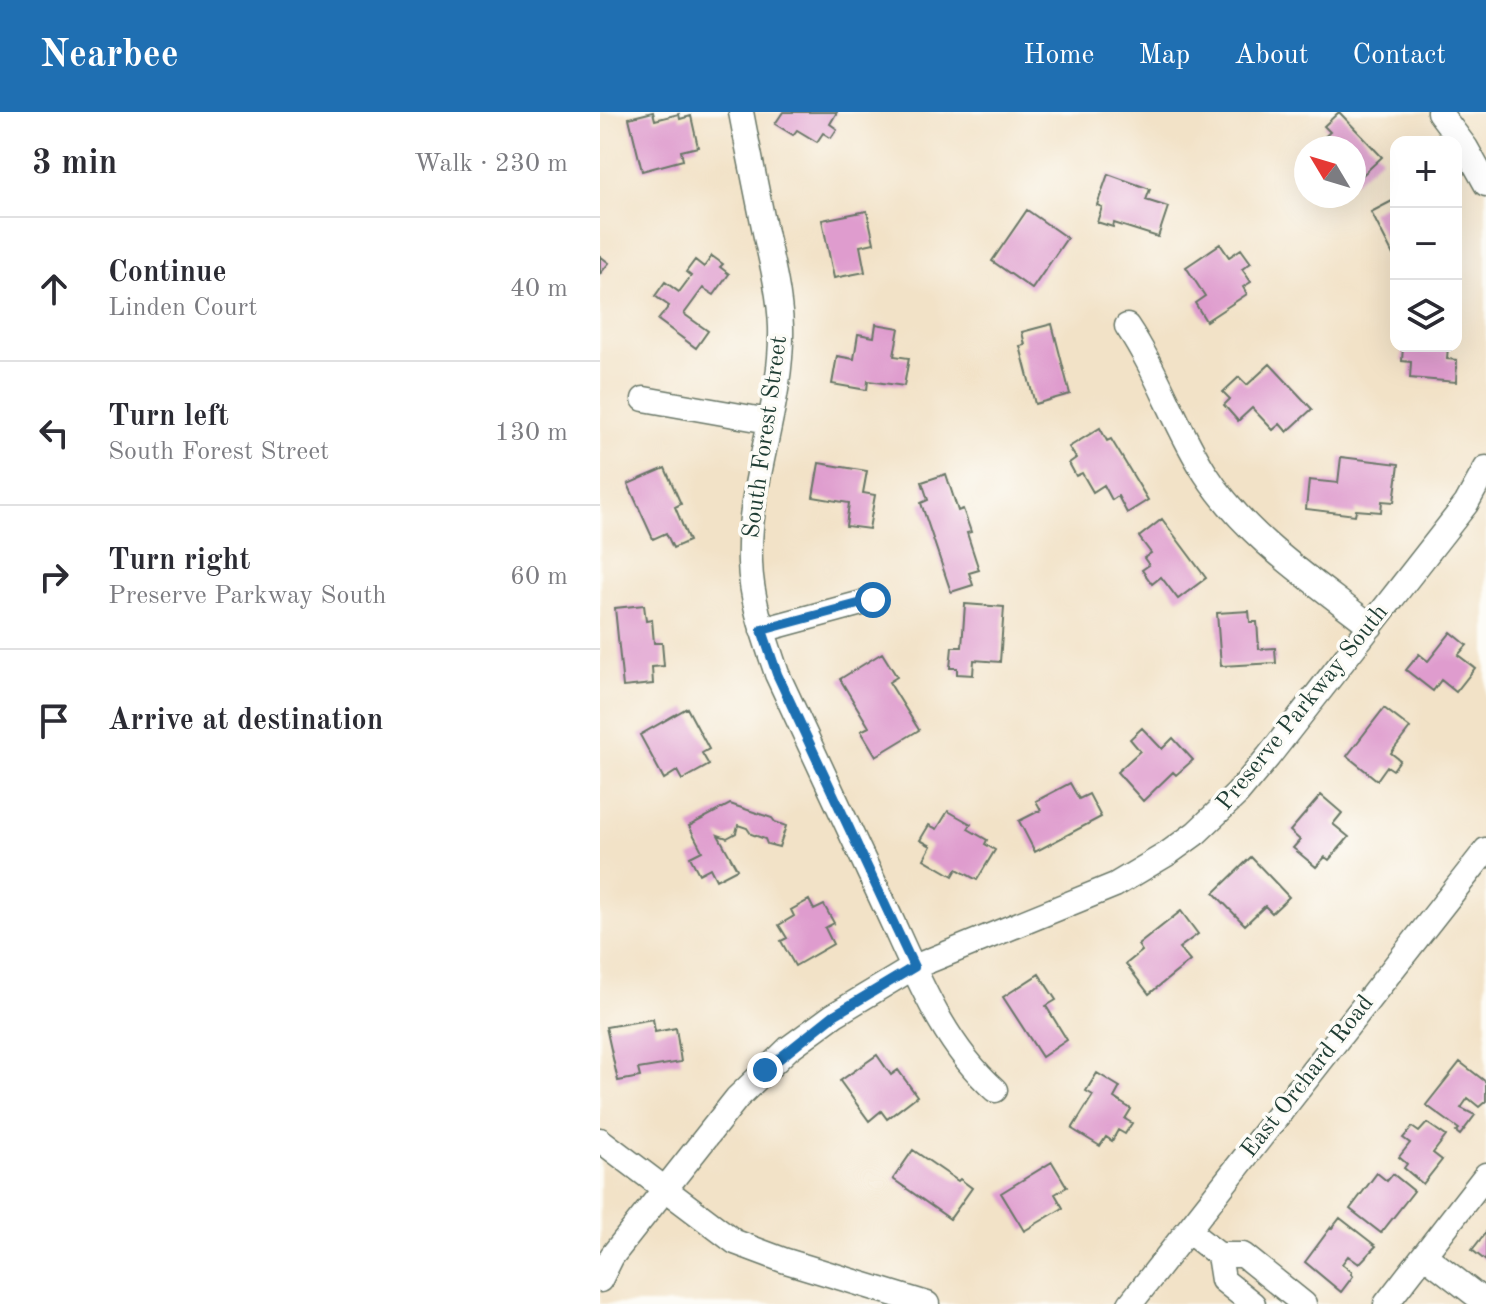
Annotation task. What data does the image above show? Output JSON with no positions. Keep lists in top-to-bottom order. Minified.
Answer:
{"streets":{"street":["South Forest Street","Preserve Parkway South","East Orchard Road"]},"crossings":[["South Forest Street","Preserve Parkway South"]],"north":"top left","page":{"header":"Nearbee","nav":["Home","Map","About","Contact"],"heading":["3 min","Walk · 230 m"],"map_buttons":["+","−"],"list":[["Continue","Linden Court","40 m"],["Turn left","South Forest Street","130 m"],["Turn right","Preserve Parkway South","60 m"],"Arrive at destination"]}}
